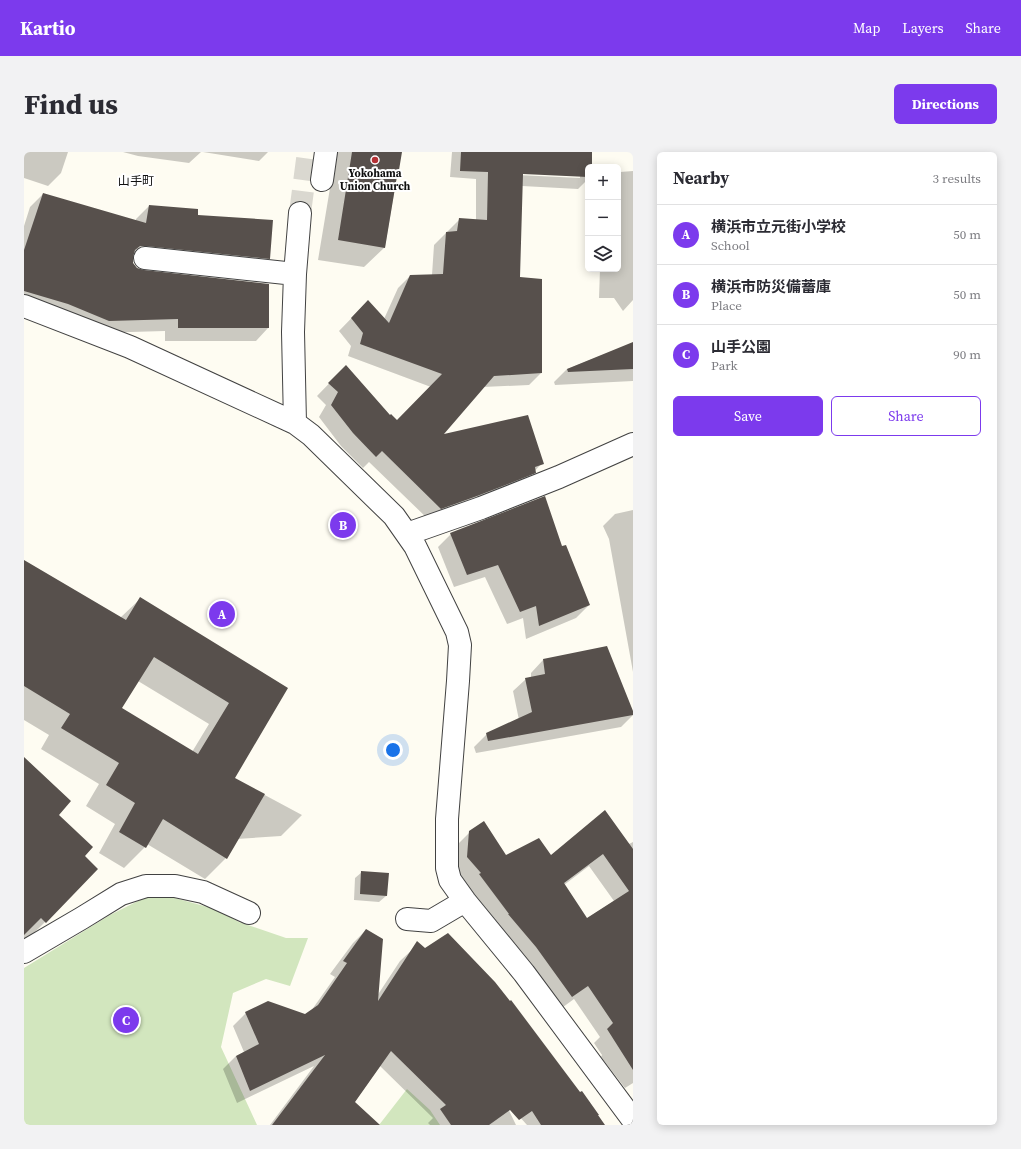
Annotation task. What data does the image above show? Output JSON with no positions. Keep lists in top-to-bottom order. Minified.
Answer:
{"districts":["山手町"],"places":["Yokohama Union Church"],"page":{"header":"Kartio","nav":["Map","Layers","Share"],"buttons":["Directions",["Save","Share"]],"title":"Find us","heading":["Nearby","3 results"],"map_buttons":["+","−"],"list":[{"mark":"A","name":"横浜市立元街小学校","note":"School","value":"50 m"},{"mark":"B","name":"横浜市防災備蓄庫","note":"Place","value":"50 m"},{"mark":"C","name":"山手公園","note":"Park","value":"90 m"}],"pins":["B","A","C"]}}
